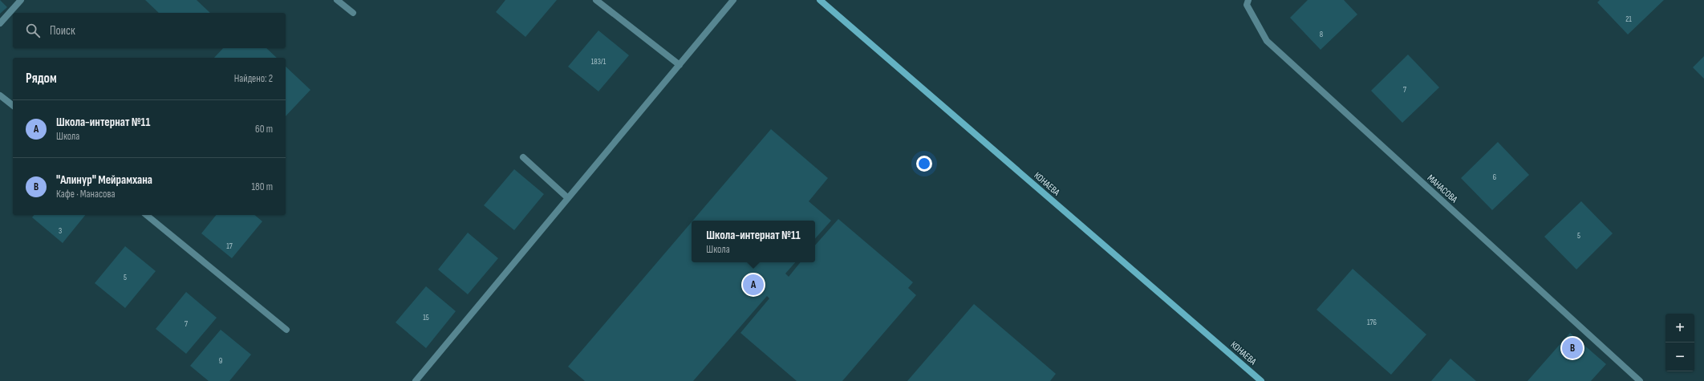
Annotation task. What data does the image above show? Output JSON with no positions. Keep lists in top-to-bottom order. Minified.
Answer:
{"streets":{"main road":["КОНАЕВА"],"street":["МАНАСОВА"]},"house_numbers":["21","8","183/1","7","6","3","5","17","5","15","176","7","9"],"page":{"search":"Поиск","heading":["Рядом","Найдено: 2"],"list":[{"mark":"A","name":"Школа-интернат №11","note":"Школа","value":"60 m"},{"mark":"B","name":"\"Алинур\" Мейрамхана","note":"Кафе · Манасова","value":"180 m"}],"popup":["Школа-интернат №11","Школа"],"pins":["A","B"],"map_buttons":["+","−"]}}
